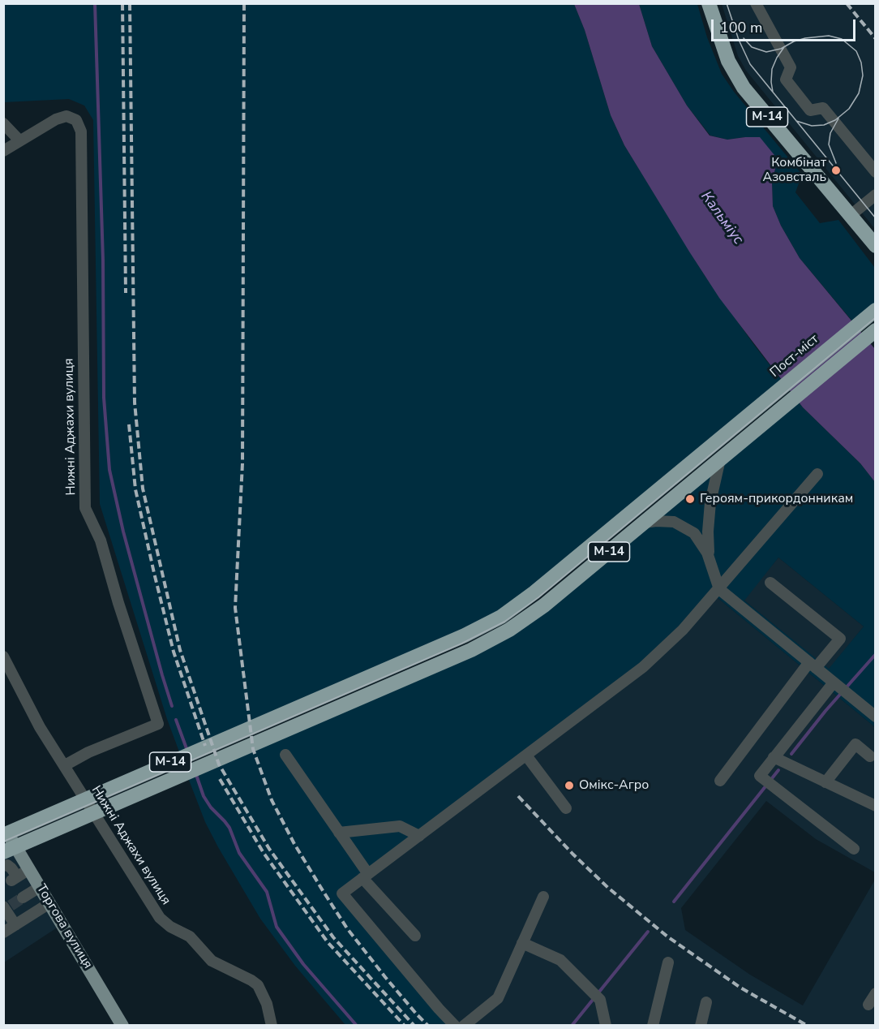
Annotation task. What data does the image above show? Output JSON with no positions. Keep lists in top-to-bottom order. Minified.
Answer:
{"streets":{"highway":["М-14","Пост-міст"],"main road":["Торгова вулиця"],"street":["Нижні Аджахи вулиця"]},"crossings":[["М-14","Торгова вулиця"],["Пост-міст","Торгова вулиця"]],"water":["Кальміус"],"places":["Комбінат Азовсталь","Героям-прикордонникам","Омiкс-Агро"],"scale_bar":"100 m"}
